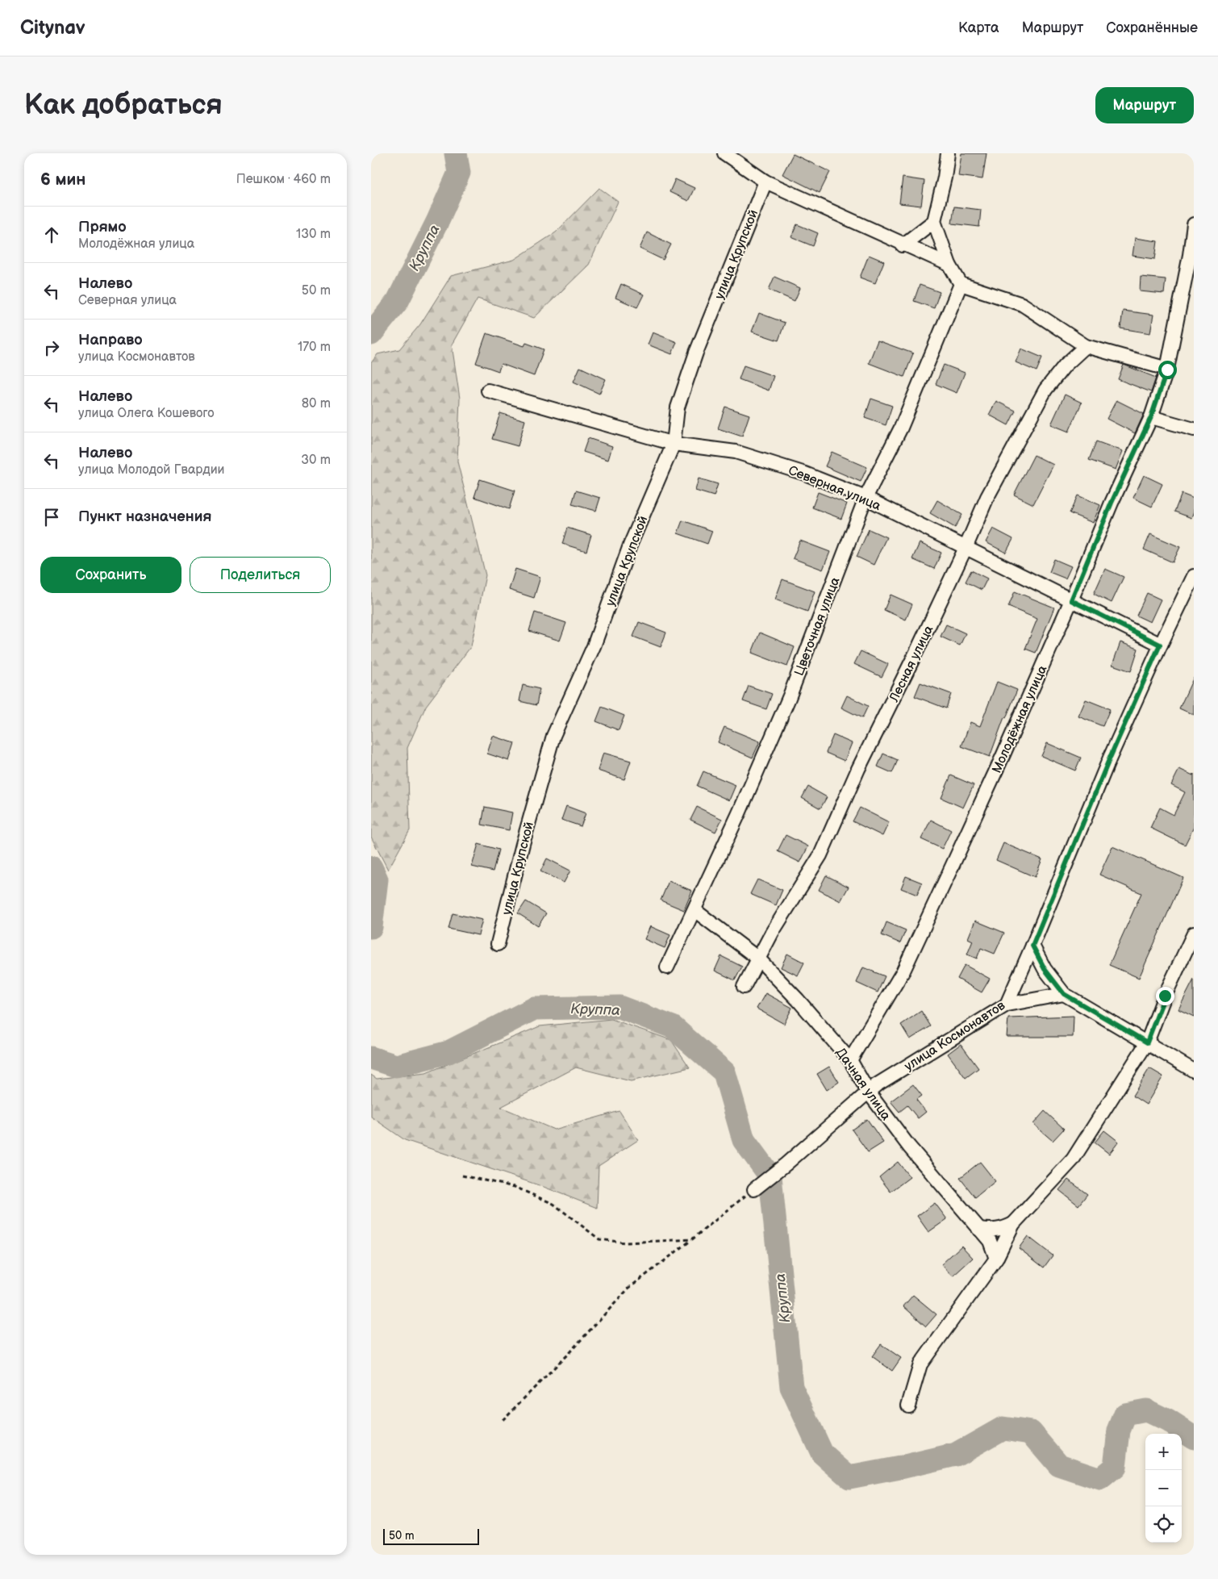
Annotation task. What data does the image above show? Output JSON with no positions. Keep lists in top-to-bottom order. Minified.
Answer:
{"streets":{"street":["улица Крупской","Северная улица","Цветочная улица","Лесная улица","Молодёжная улица","улица Космонавтов","Дачная улица"]},"crossings":[["улица Крупской","Северная улица"],["Северная улица","Цветочная улица"],["Северная улица","Лесная улица"],["Северная улица","Молодёжная улица"],["Северная улица","улица Космонавтов"],["Цветочная улица","Дачная улица"],["Лесная улица","Дачная улица"],["Молодёжная улица","Дачная улица"],["улица Космонавтов","Дачная улица"]],"water":["Круппа"],"scale_bar":"50 m","page":{"header":"Citynav","nav":["Карта","Маршрут","Сохранённые"],"buttons":["Маршрут",["Сохранить","Поделиться"]],"title":"Как добраться","heading":["6 мин","Пешком · 460 m"],"list":[["Прямо","Молодёжная улица","130 m"],["Налево","Северная улица","50 m"],["Направо","улица Космонавтов","170 m"],["Налево","улица Олега Кошевого","80 m"],["Налево","улица Молодой Гвардии","30 m"],"Пункт назначения"],"map_buttons":["+","−"],"scale":"50 m"}}
